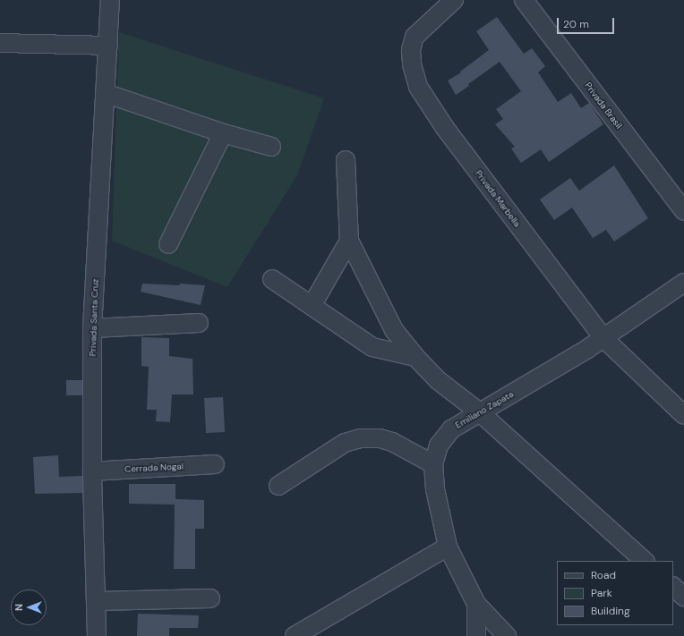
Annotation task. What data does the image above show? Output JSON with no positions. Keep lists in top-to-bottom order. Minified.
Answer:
{"streets":{"street":["Privada Brasil","Privada Marbella","Privada Santa Cruz","Emiliano Zapata","Cerrada Nogal"]},"crossings":[["Privada Marbella","Emiliano Zapata"],["Privada Santa Cruz","Cerrada Nogal"]],"legend":["Road","Park","Building"],"scale_bar":"20 m","north":"left"}
